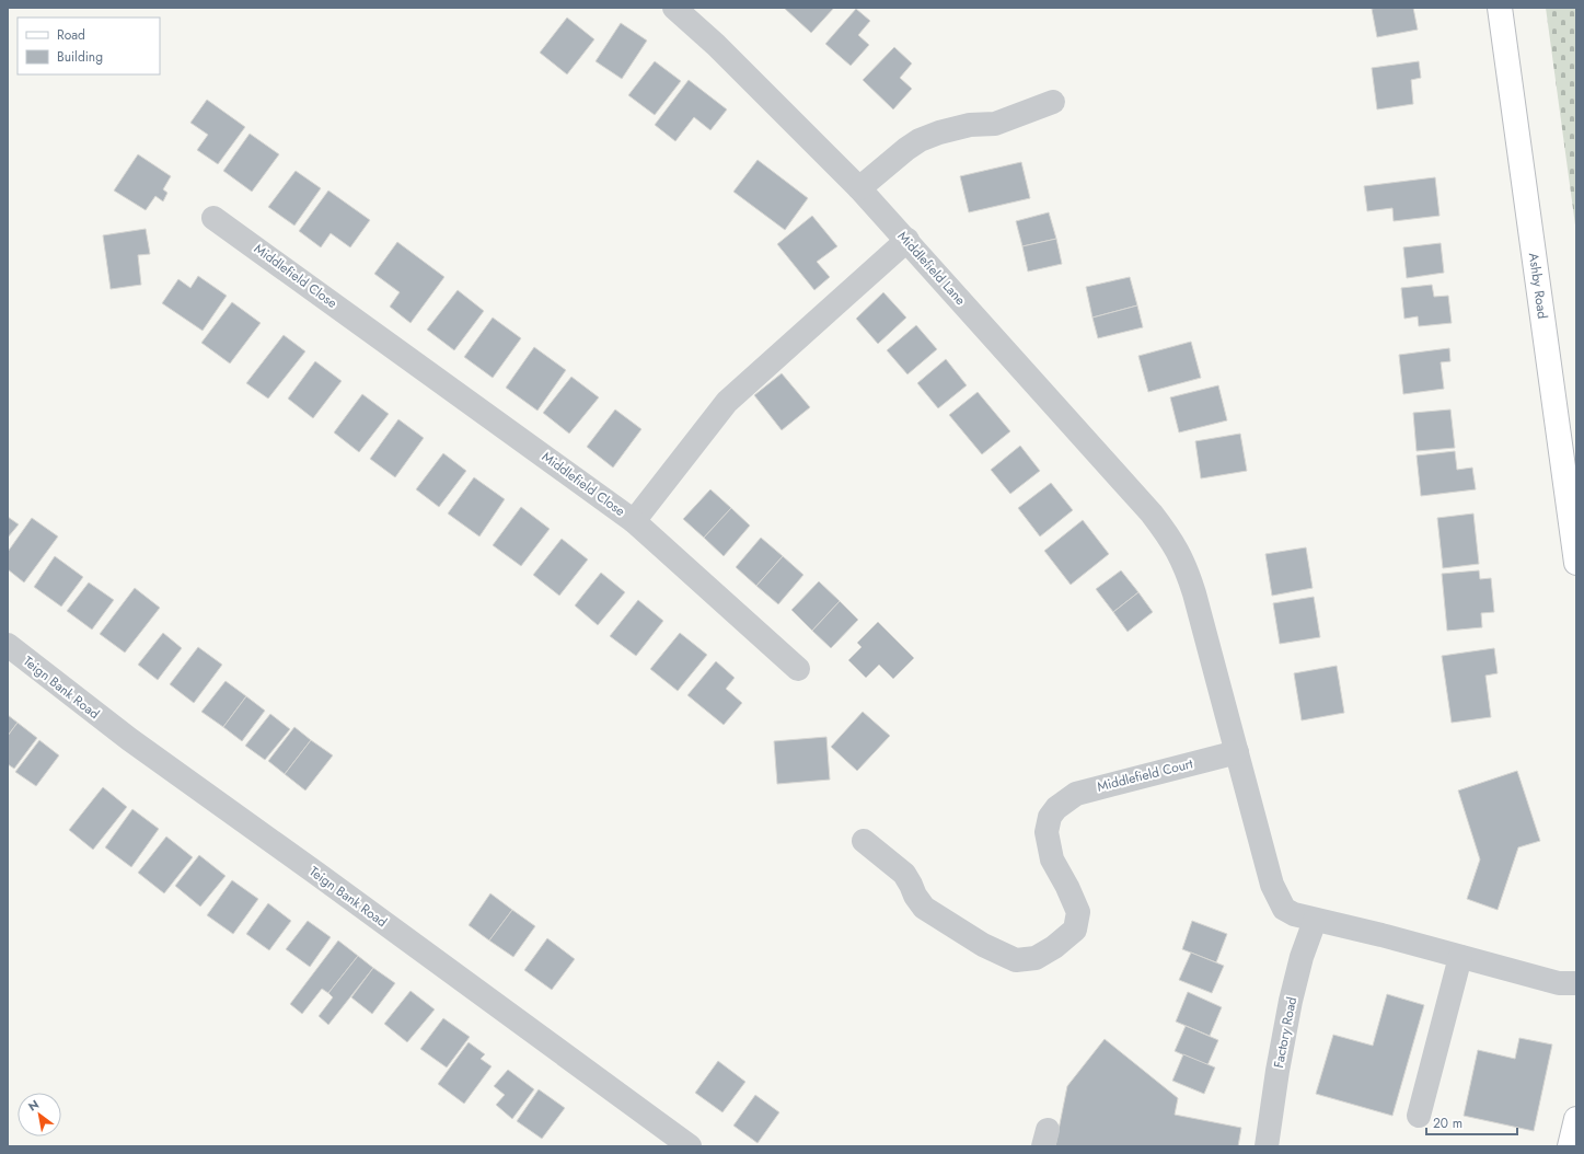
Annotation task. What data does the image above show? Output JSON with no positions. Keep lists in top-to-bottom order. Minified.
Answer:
{"streets":{"main road":["Ashby Road"],"street":["Middlefield Lane","Middlefield Close","Teign Bank Road","Middlefield Court","Factory Road"]},"crossings":[["Middlefield Lane","Middlefield Close"],["Middlefield Lane","Middlefield Court"],["Middlefield Lane","Factory Road"]],"legend":["Road","Building"],"scale_bar":"20 m","north":"top left"}
